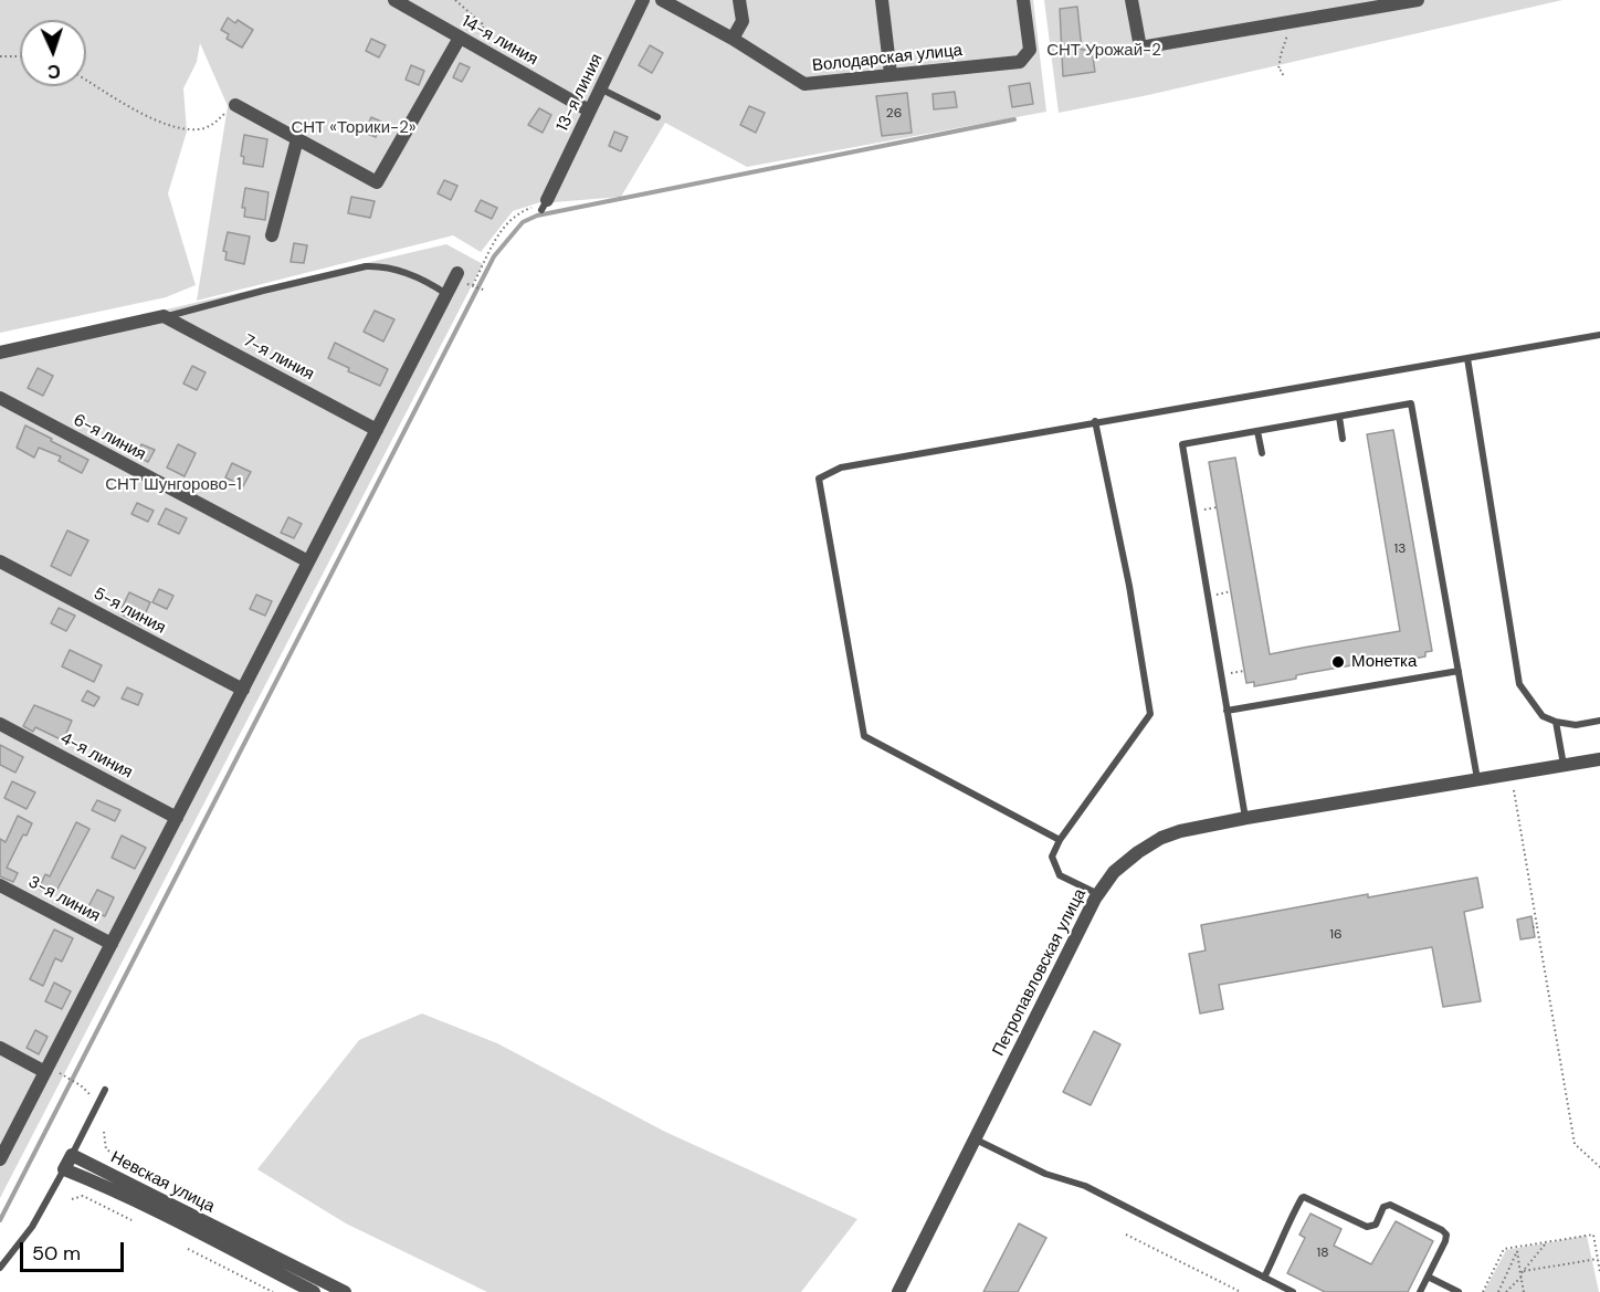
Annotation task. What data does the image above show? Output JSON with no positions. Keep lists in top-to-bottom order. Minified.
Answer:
{"streets":{"street":["14-я линия","Володарская улица","13-я линия","7-я линия","6-я линия","5-я линия","4-я линия","3-я линия","Петропавловская улица","Невская улица"]},"crossings":[["14-я линия","13-я линия"]],"parks":["СНТ Урожай-2","СНТ «Торики-2»","СНТ Шунгорово-1"],"places":["Монетка"],"house_numbers":["26","13","16","18"],"scale_bar":"50 m","north":"bottom"}
